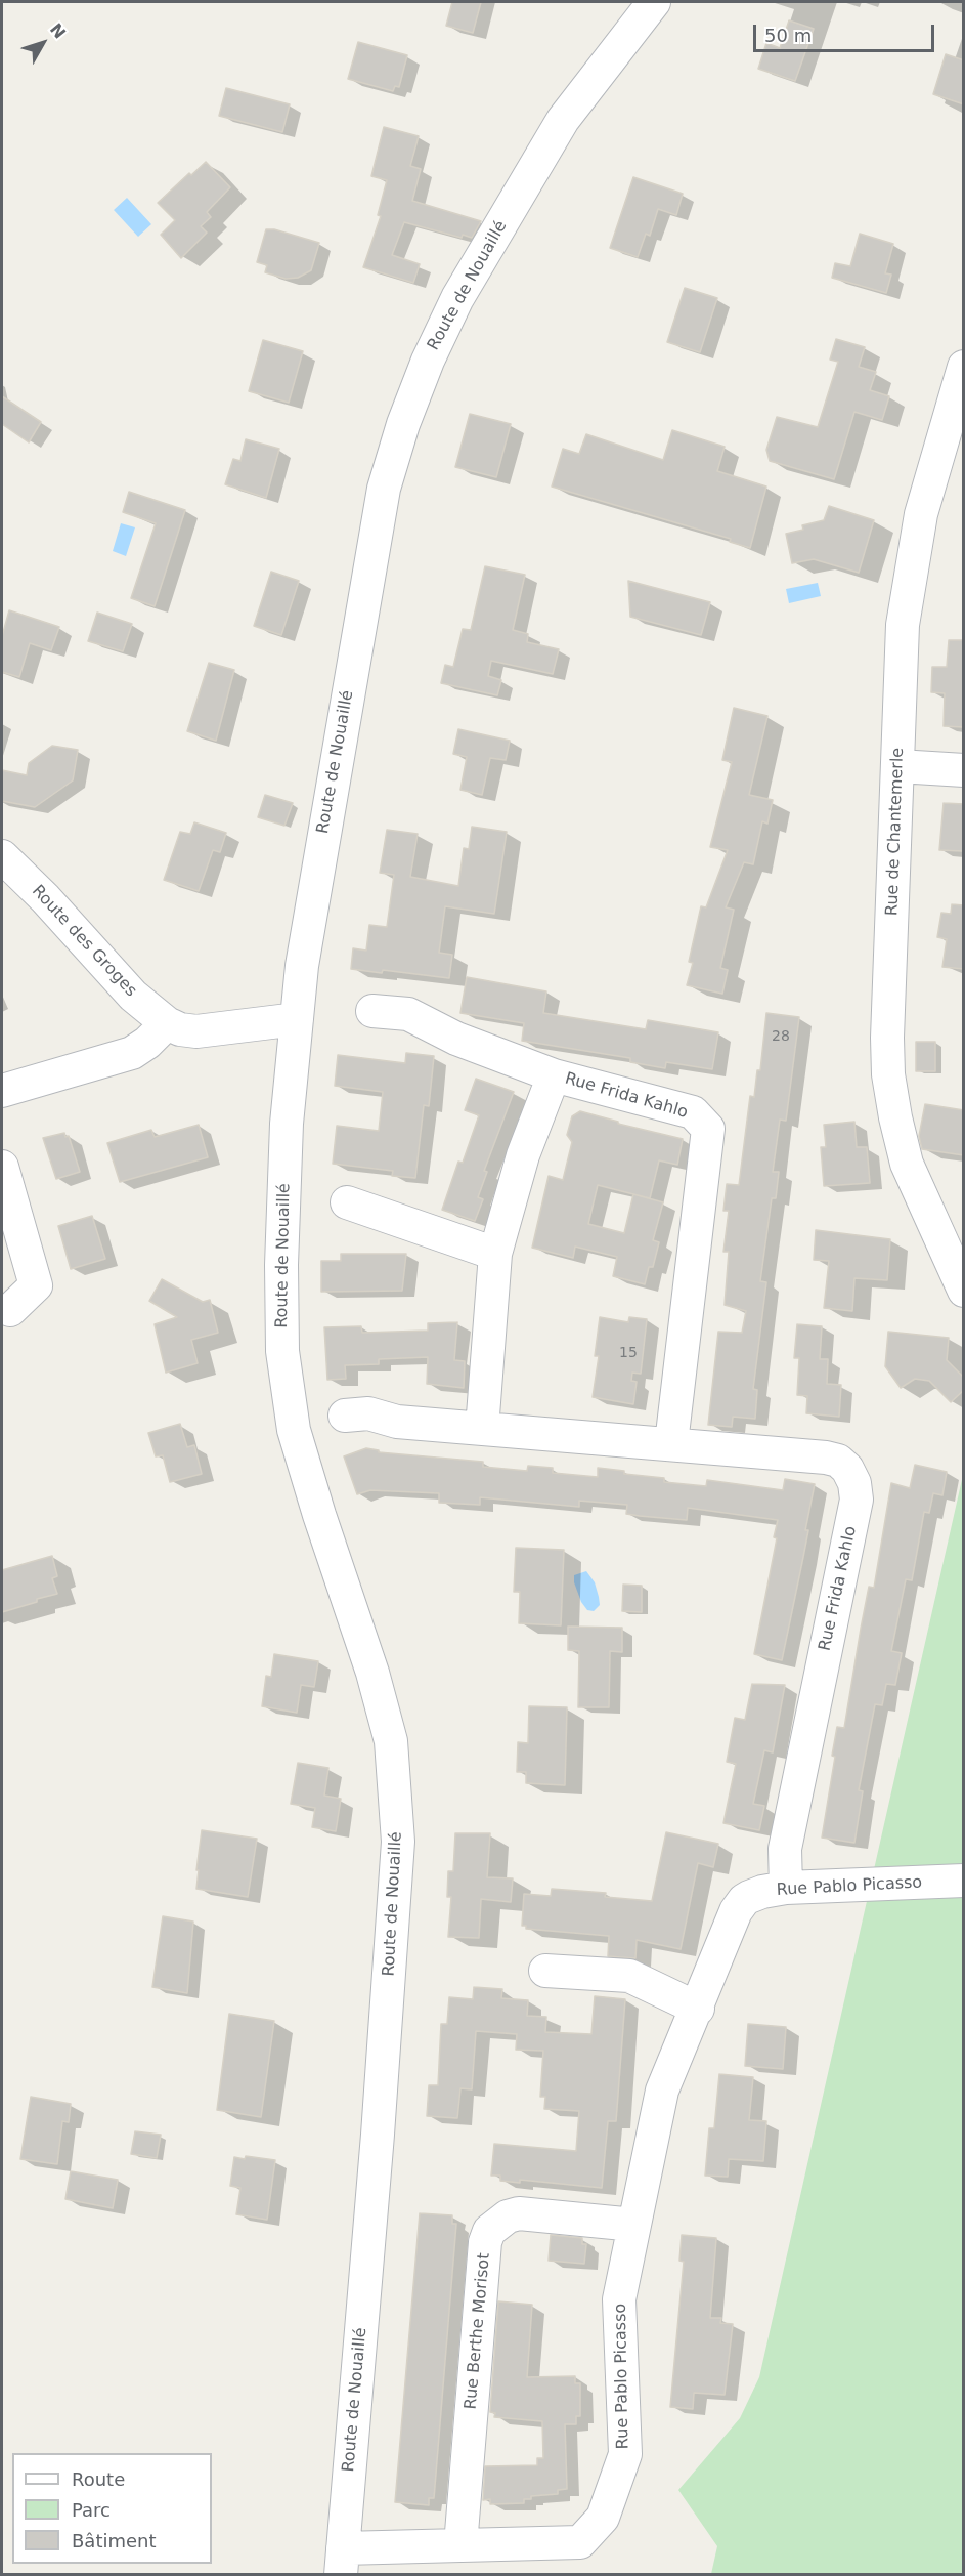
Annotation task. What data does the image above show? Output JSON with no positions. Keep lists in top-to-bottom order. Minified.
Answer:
{"streets":{"street":["Route de Nouaillé","Rue de Chantemerle","Route des Groges","Rue Frida Kahlo","Rue Pablo Picasso","Rue Berthe Morisot"]},"crossings":[["Route de Nouaillé","Rue Pablo Picasso"],["Rue Frida Kahlo","Rue Pablo Picasso"],["Rue Pablo Picasso","Rue Berthe Morisot"]],"house_numbers":["28","15"],"legend":["Route","Parc","Bâtiment"],"scale_bar":"50 m","north":"top right"}
